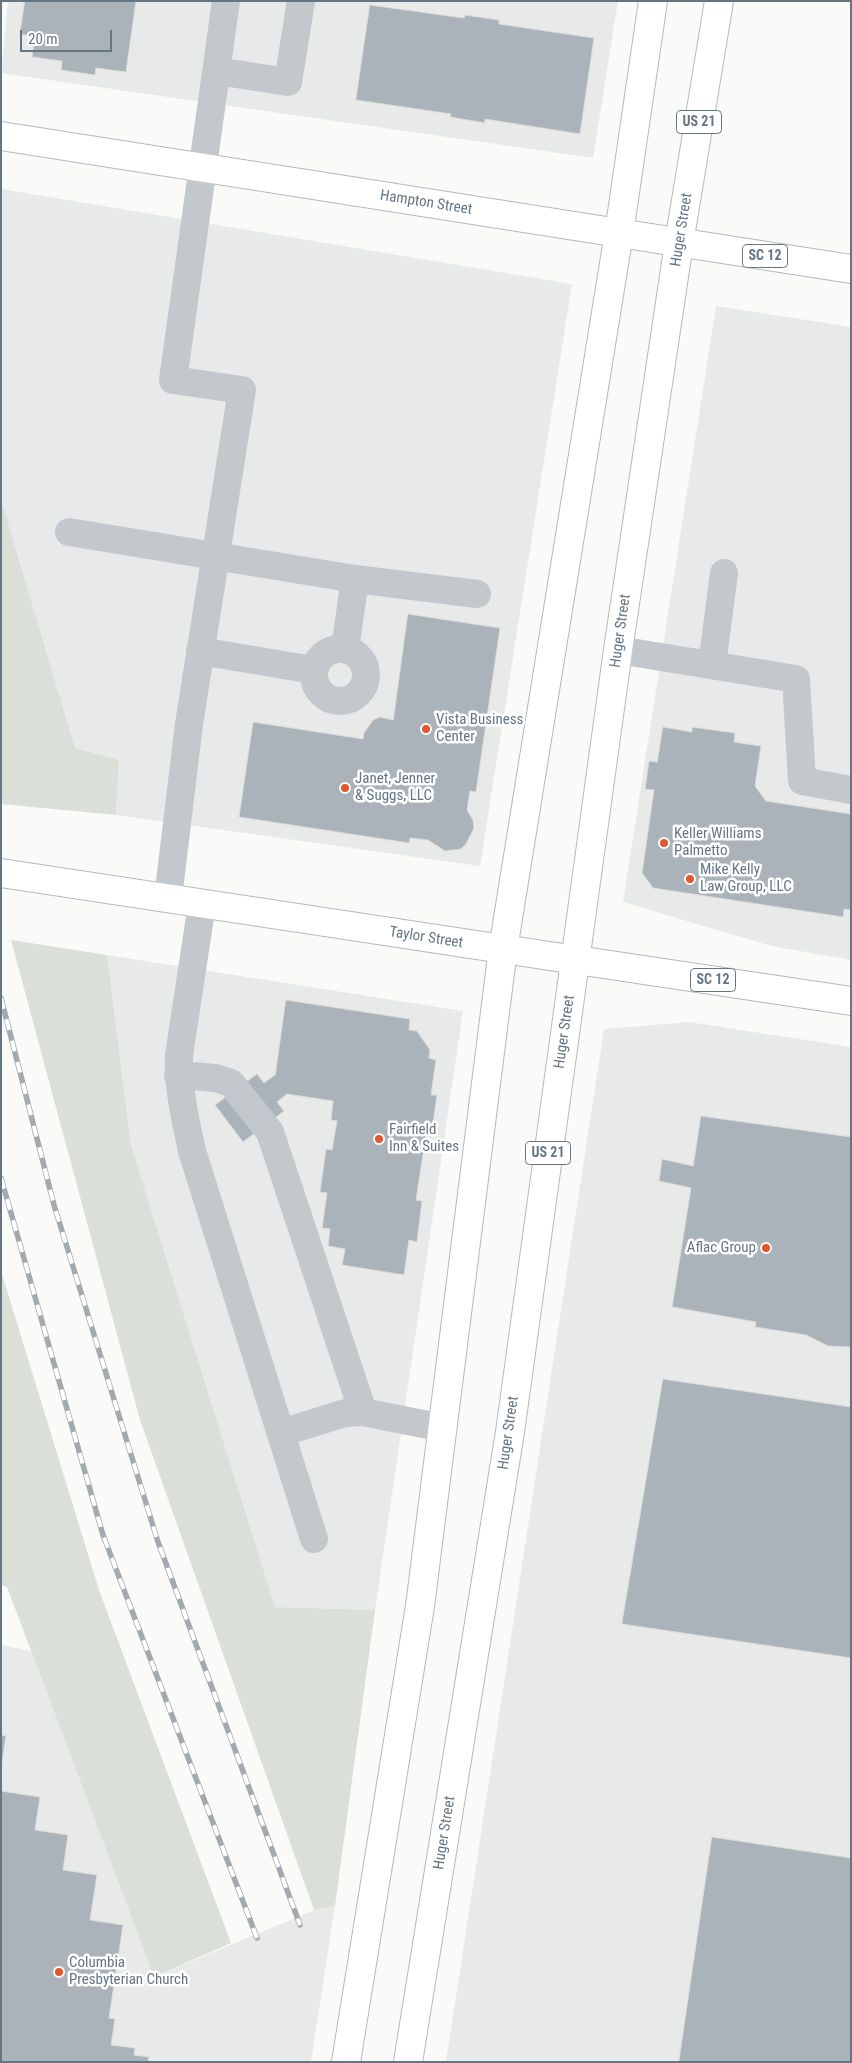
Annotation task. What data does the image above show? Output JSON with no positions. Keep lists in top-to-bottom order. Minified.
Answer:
{"streets":{"main road":["US 21","Hampton Street","Huger Street","SC 12","Taylor Street"]},"crossings":[["Hampton Street","Huger Street"],["Huger Street","Taylor Street"]],"places":["Vista Business Center","Janet, Jenner & Suggs, LLC","Keller Williams Palmetto","Mike Kelly Law Group, LLC","Fairfield Inn & Suites","Aflac Group","Columbia Presbyterian Church"],"scale_bar":"20 m"}
